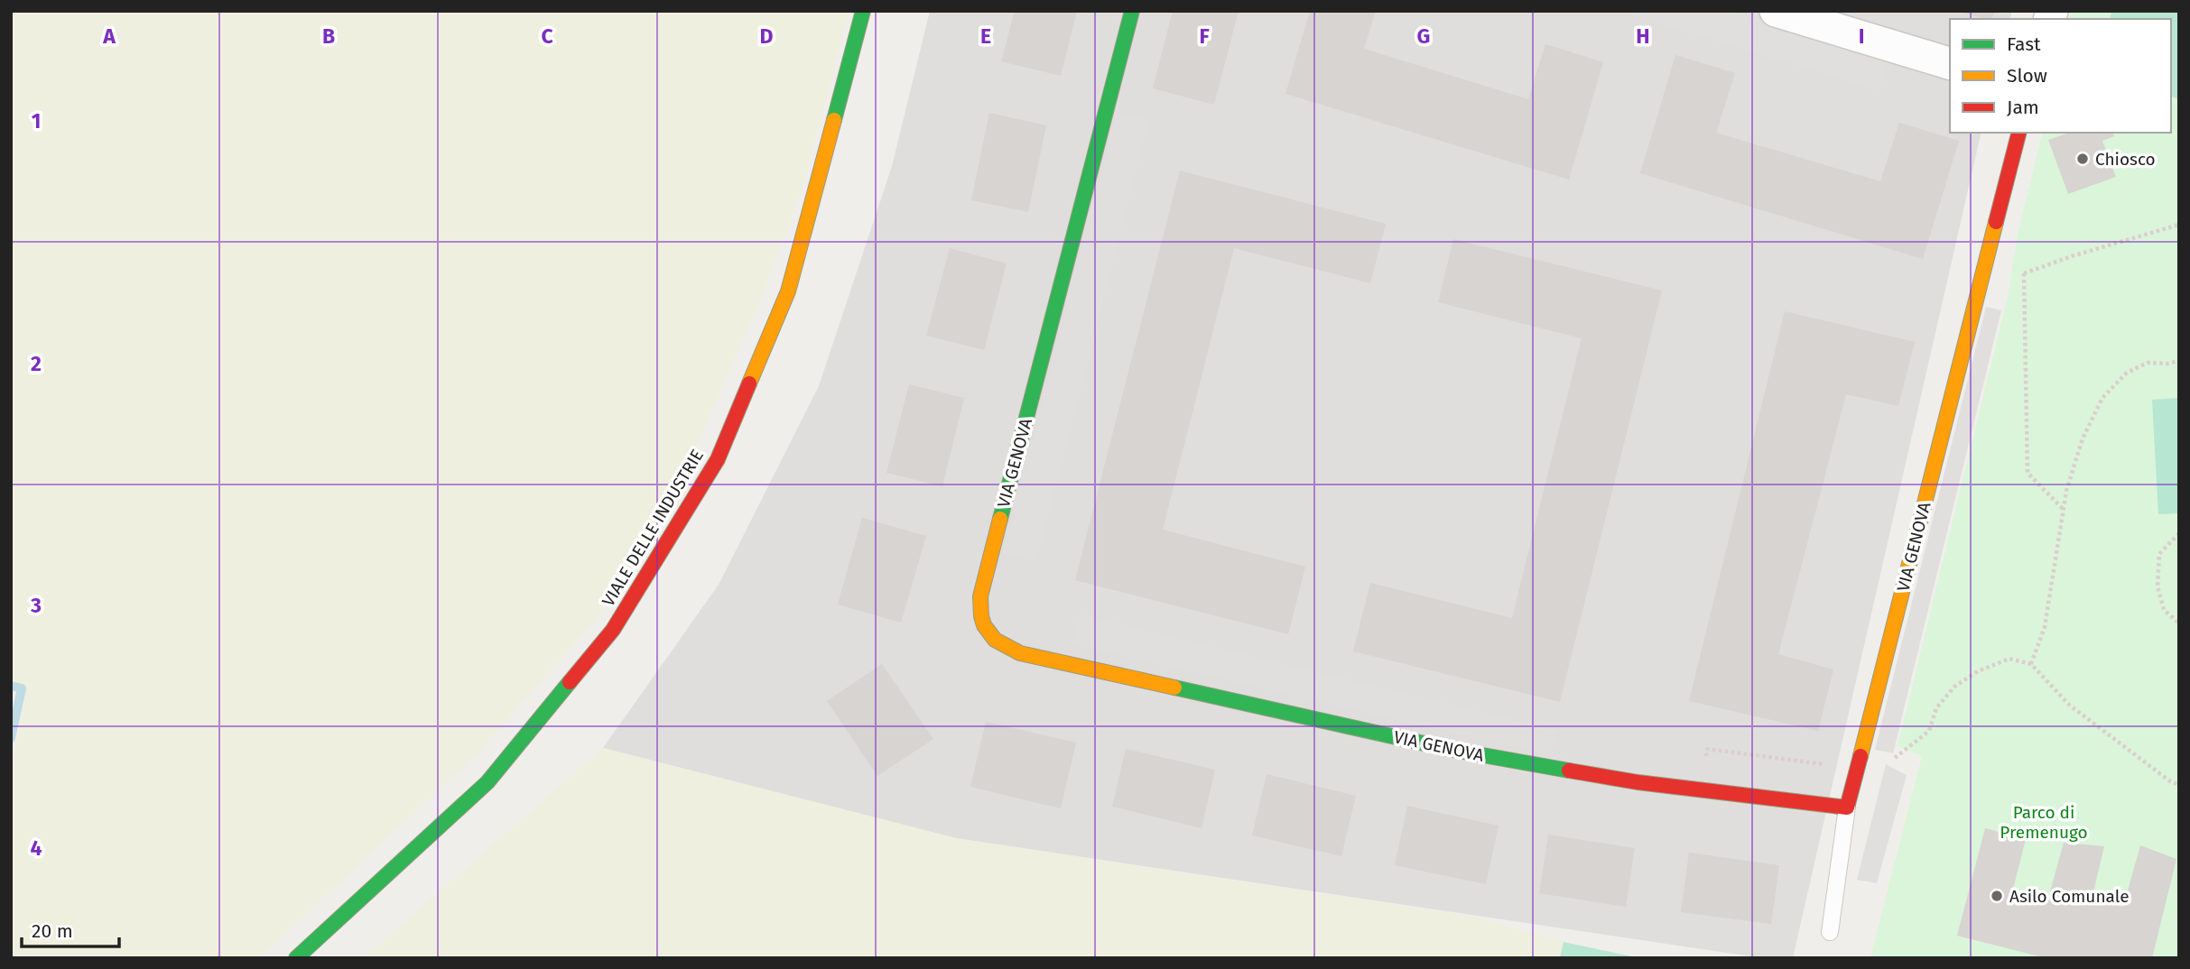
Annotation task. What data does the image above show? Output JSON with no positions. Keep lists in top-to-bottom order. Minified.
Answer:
{"streets":{"street":["VIA GENOVA","VIALE DELLE INDUSTRIE"]},"parks":["Parco di Premenugo"],"places":["Chiosco","Asilo Comunale"],"legend":["Fast","Slow","Jam"],"scale_bar":"20 m","grid":{"columns":["A","B","C","D","E","F","G","H","I"],"rows":["1","2","3","4"]}}
